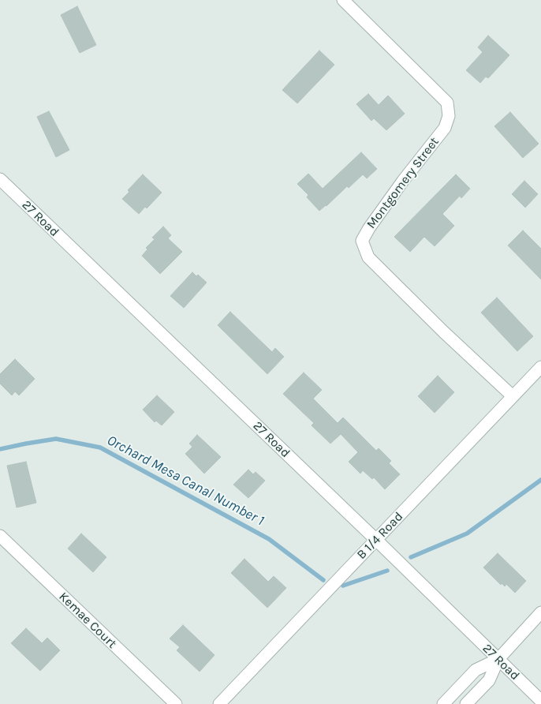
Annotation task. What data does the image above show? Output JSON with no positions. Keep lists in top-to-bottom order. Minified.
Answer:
{"streets":{"street":["Montgomery Street","27 Road","B 1/4 Road","Kemae Court"]},"crossings":[["Montgomery Street","B 1/4 Road"],["27 Road","B 1/4 Road"]],"water":["Orchard Mesa Canal Number 1"]}
